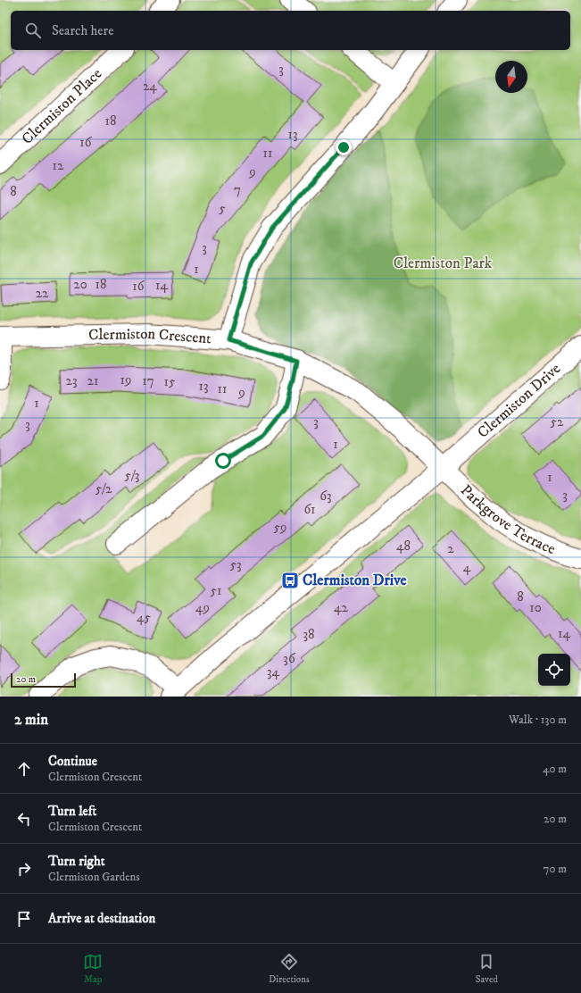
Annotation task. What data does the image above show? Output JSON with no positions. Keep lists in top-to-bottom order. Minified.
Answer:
{"streets":{"street":["Clermiston Place","Clermiston Crescent","Clermiston Drive","Parkgrove Terrace"]},"crossings":[["Clermiston Crescent","Clermiston Drive"],["Clermiston Crescent","Parkgrove Terrace"],["Clermiston Drive","Parkgrove Terrace"]],"parks":["Clermiston Park"],"places":{"bus stop":["Clermiston Drive"]},"house_numbers":["3","24","18","13","16","11","12","9","7","8","5","3","1","20","18","14","16","22","19","23","21","17","15","13","11","9","1","3","52","3","1","5/3","1","5/2","3","63","61","59","48","2","53","4","51","8","49","42","10","45","14","38","36","34"],"scale_bar":"20 m","north":"bottom","page":{"search":"Search here","scale":"20 m","heading":["2 min","Walk · 130 m"],"list":[["Continue","Clermiston Crescent","40 m"],["Turn left","Clermiston Crescent","20 m"],["Turn right","Clermiston Gardens","70 m"],"Arrive at destination"],"nav":["Map","Directions","Saved"]}}
